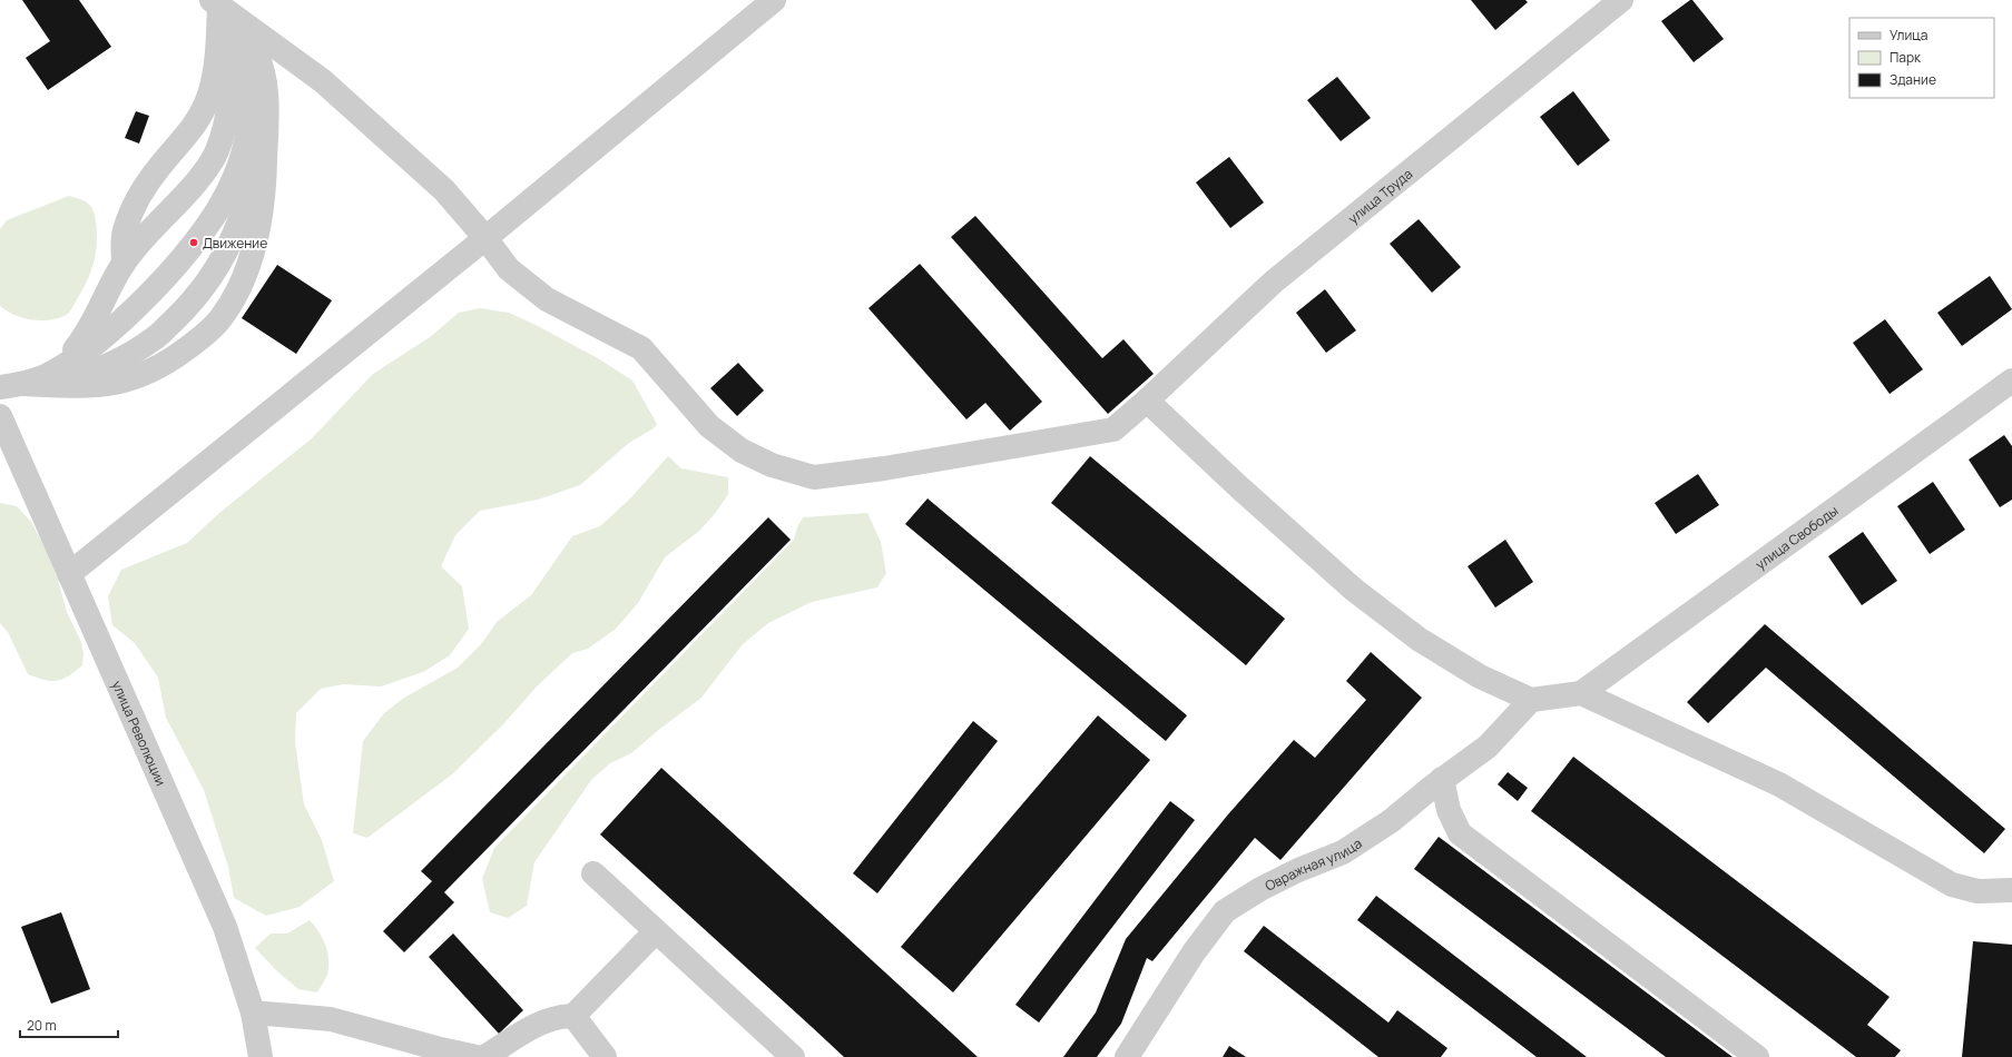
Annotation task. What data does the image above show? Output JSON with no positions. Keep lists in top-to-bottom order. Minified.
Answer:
{"streets":{"street":["улица Труда","улица Свободы","улица Революции","Овражная улица"]},"places":["Движение"],"legend":["Улица","Парк","Здание"],"scale_bar":"20 m"}
